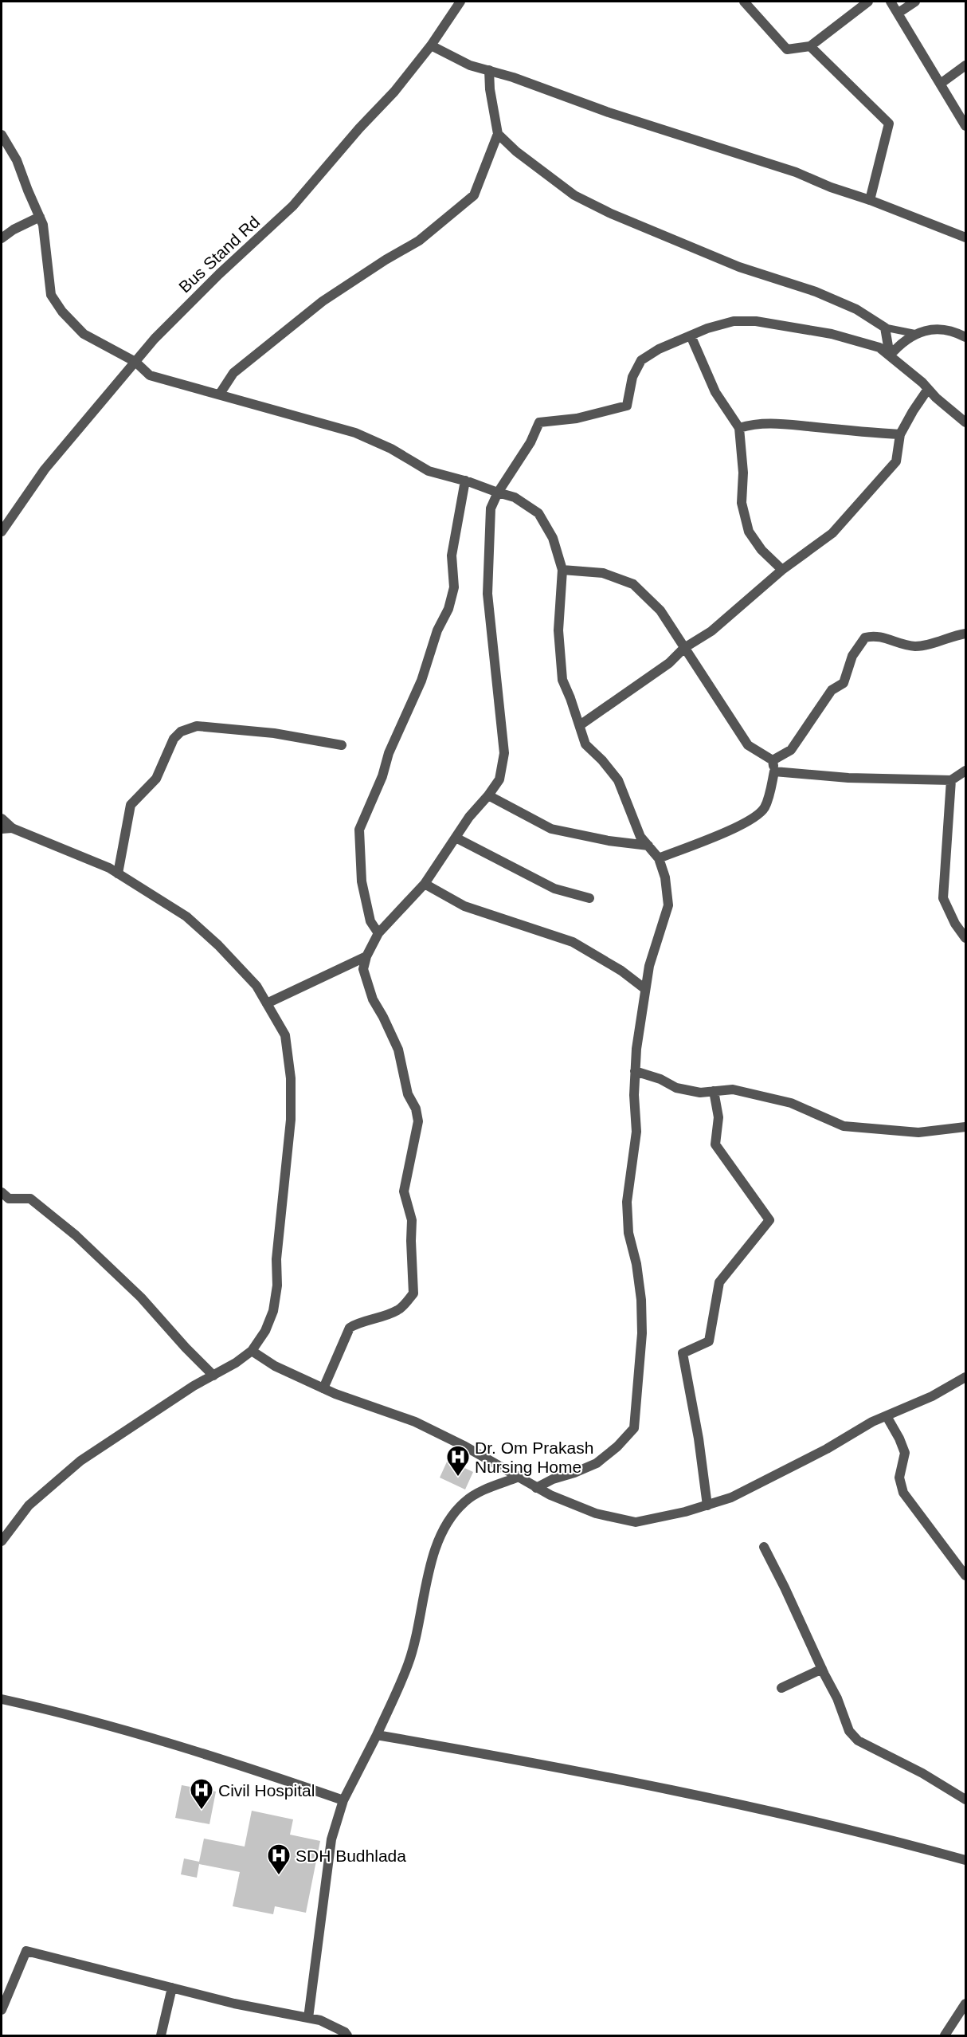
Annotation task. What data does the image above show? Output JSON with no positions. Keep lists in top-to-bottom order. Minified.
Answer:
{"streets":{"street":["Bus Stand Rd"]},"places":{"hospital":["Dr. Om Prakash Nursing Home","Civil Hospital","SDH Budhlada"]}}
